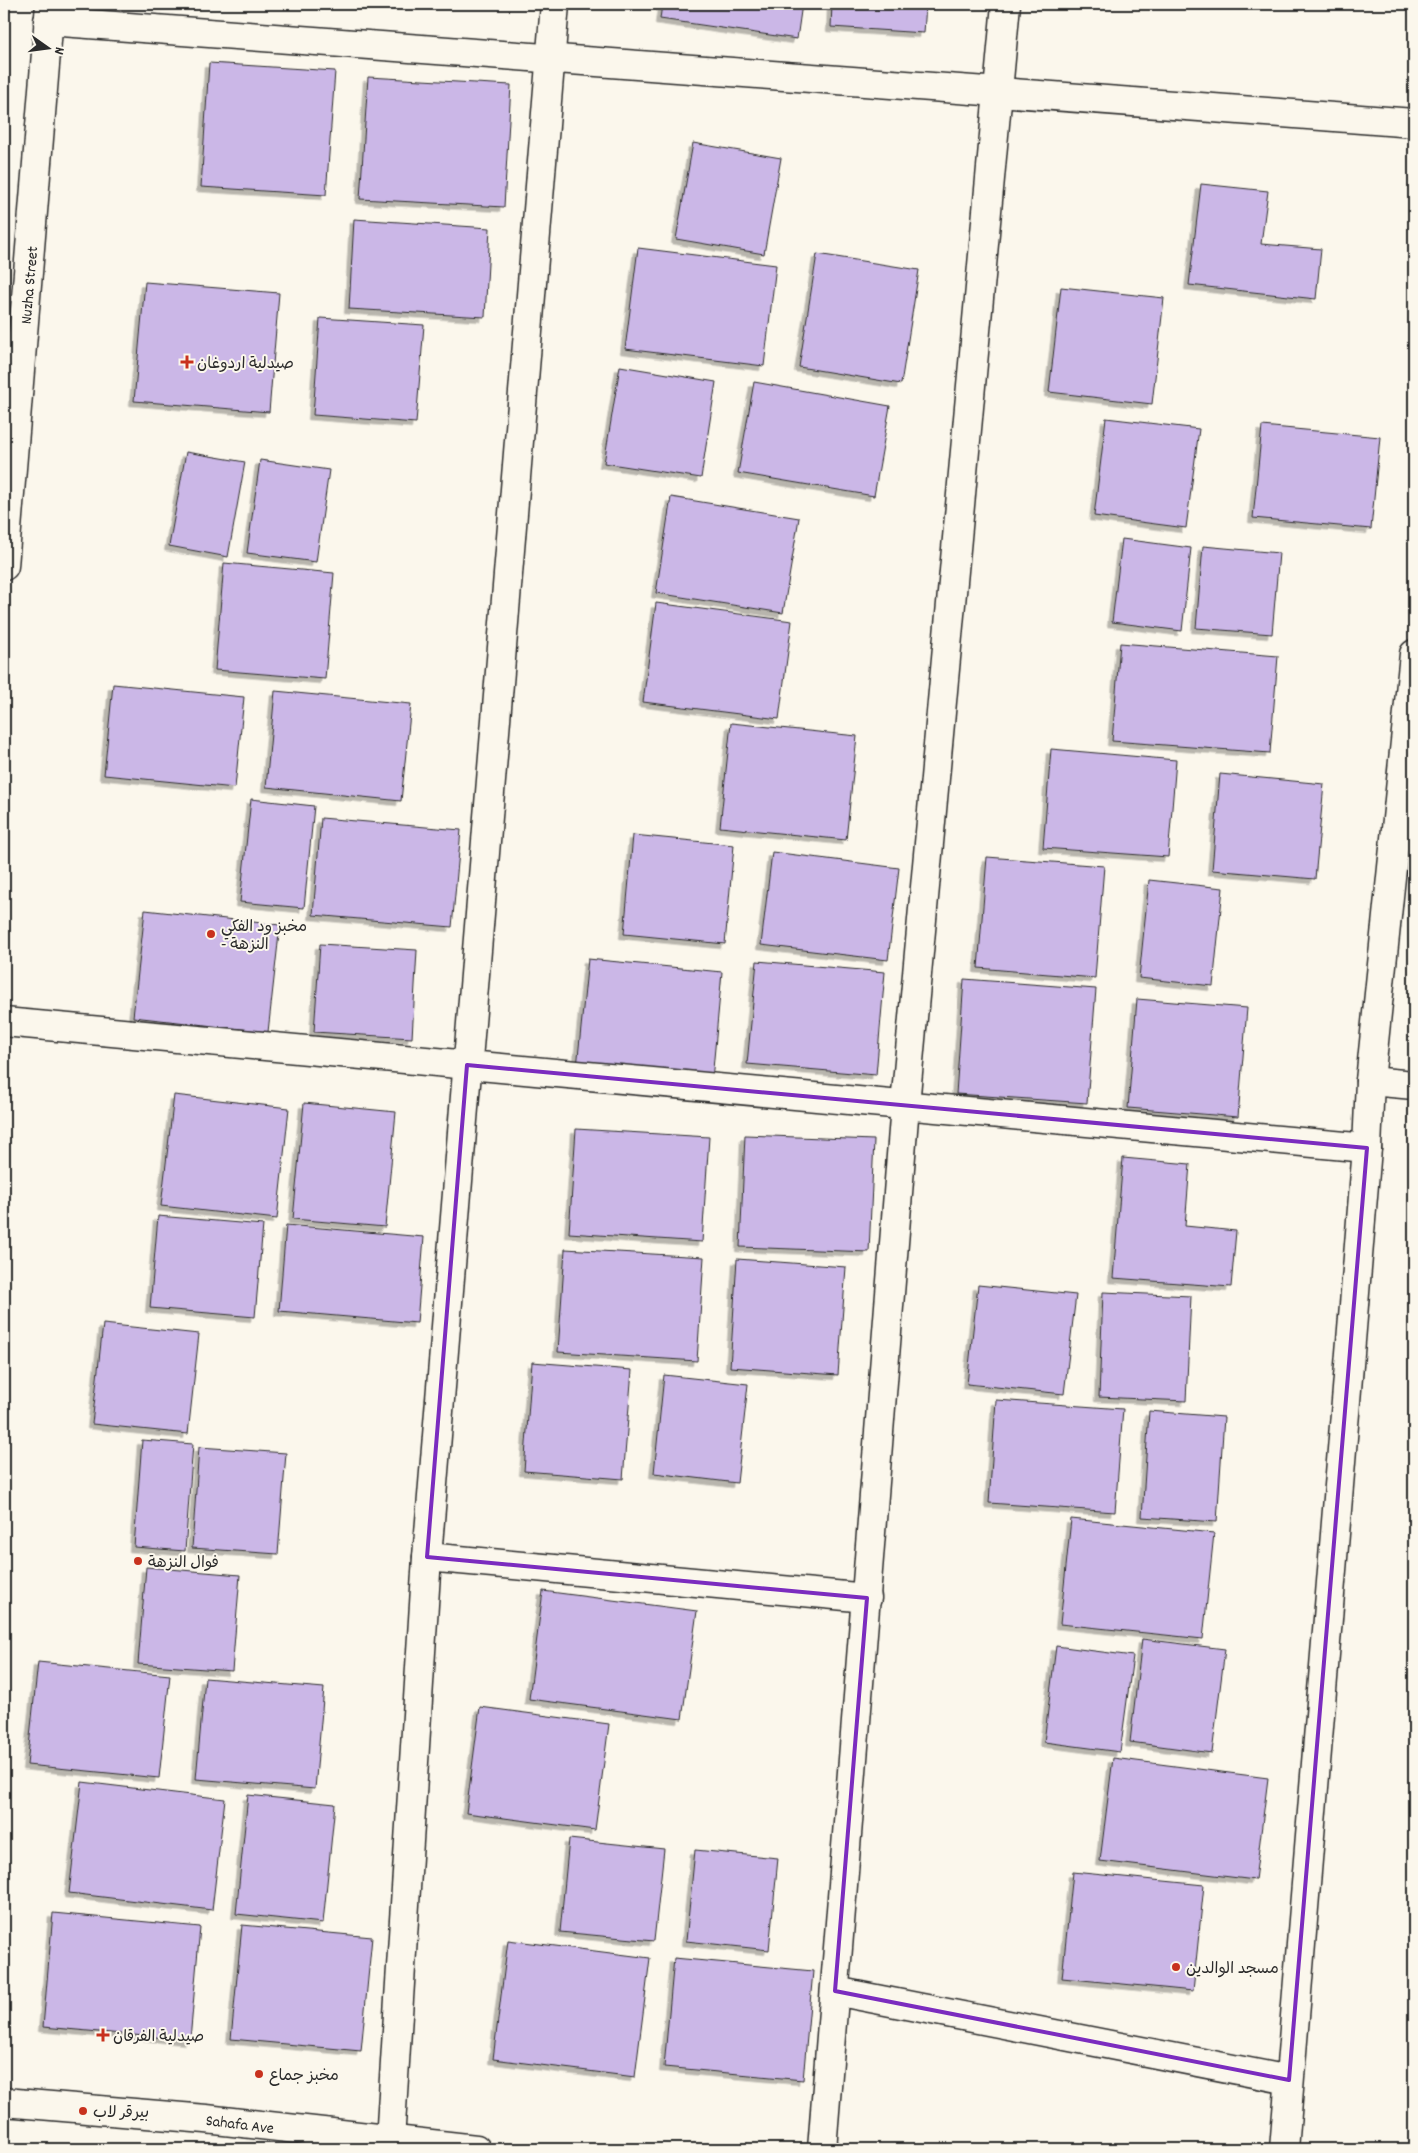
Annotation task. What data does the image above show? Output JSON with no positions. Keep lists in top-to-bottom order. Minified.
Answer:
{"streets":{"street":["Nuzha Street","Sahafa Ave"]},"places":{"health":["صيدلية اردوغان","صيدلية الفرقان"],"other":["مخبز ود الفكي - النزهة","فوال النزهة","مسجد الوالدين","مخبز جماع","بيرقر لاب"]},"north":"right"}
